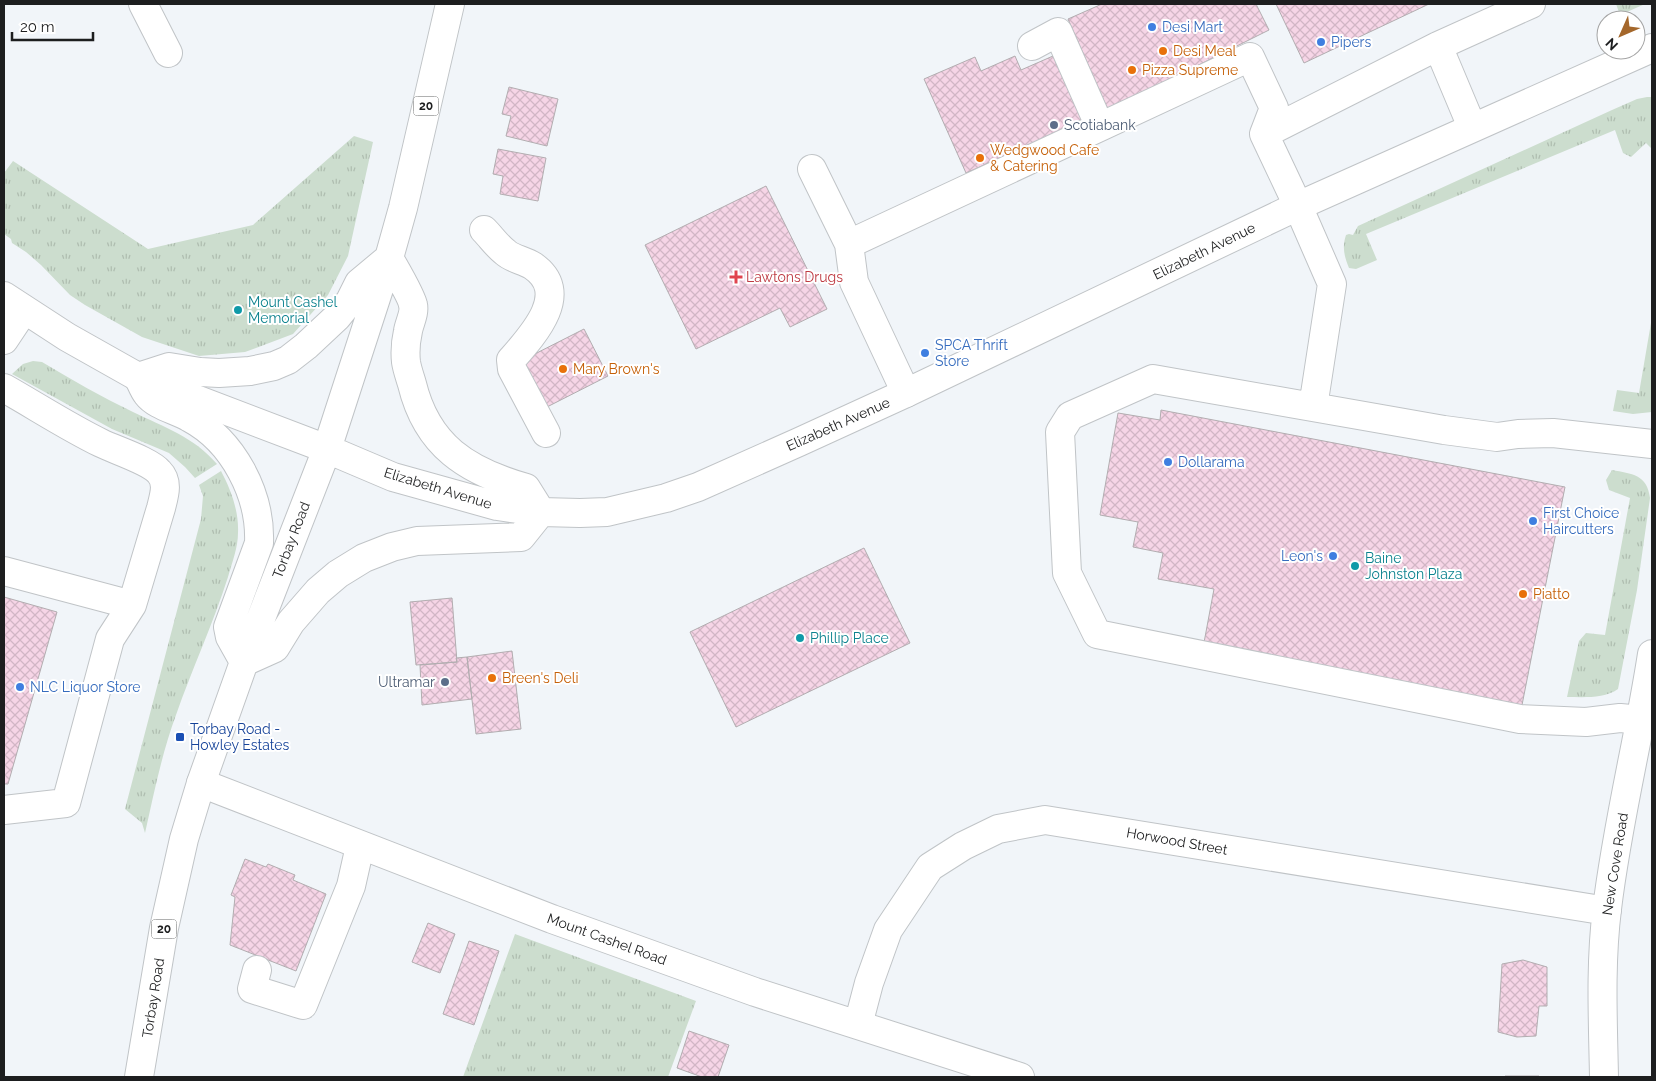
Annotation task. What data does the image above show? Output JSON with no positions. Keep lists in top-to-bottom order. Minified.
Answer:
{"streets":{"main road":["20","Elizabeth Avenue","Torbay Road","Horwood Street","New Cove Road","Mount Cashel Road"]},"crossings":[["Elizabeth Avenue","Torbay Road"],["Torbay Road","Mount Cashel Road"],["Horwood Street","New Cove Road"],["Horwood Street","Mount Cashel Road"]],"places":{"other":["Desi Mart","Pipers","Desi Meal","Pizza Supreme","Scotiabank","Wedgwood Cafe & Catering","Mount Cashel Memorial","SPCA Thrift Store","Mary Brown's","Dollarama","First Choice Haircutters","Leon's","Baine Johnston Plaza","Piatto","Phillip Place","Breen's Deli","Ultramar","NLC Liquor Store"],"health":["Lawtons Drugs"],"transit":["Torbay Road - Howley Estates"]},"scale_bar":"20 m","north":"bottom left"}
